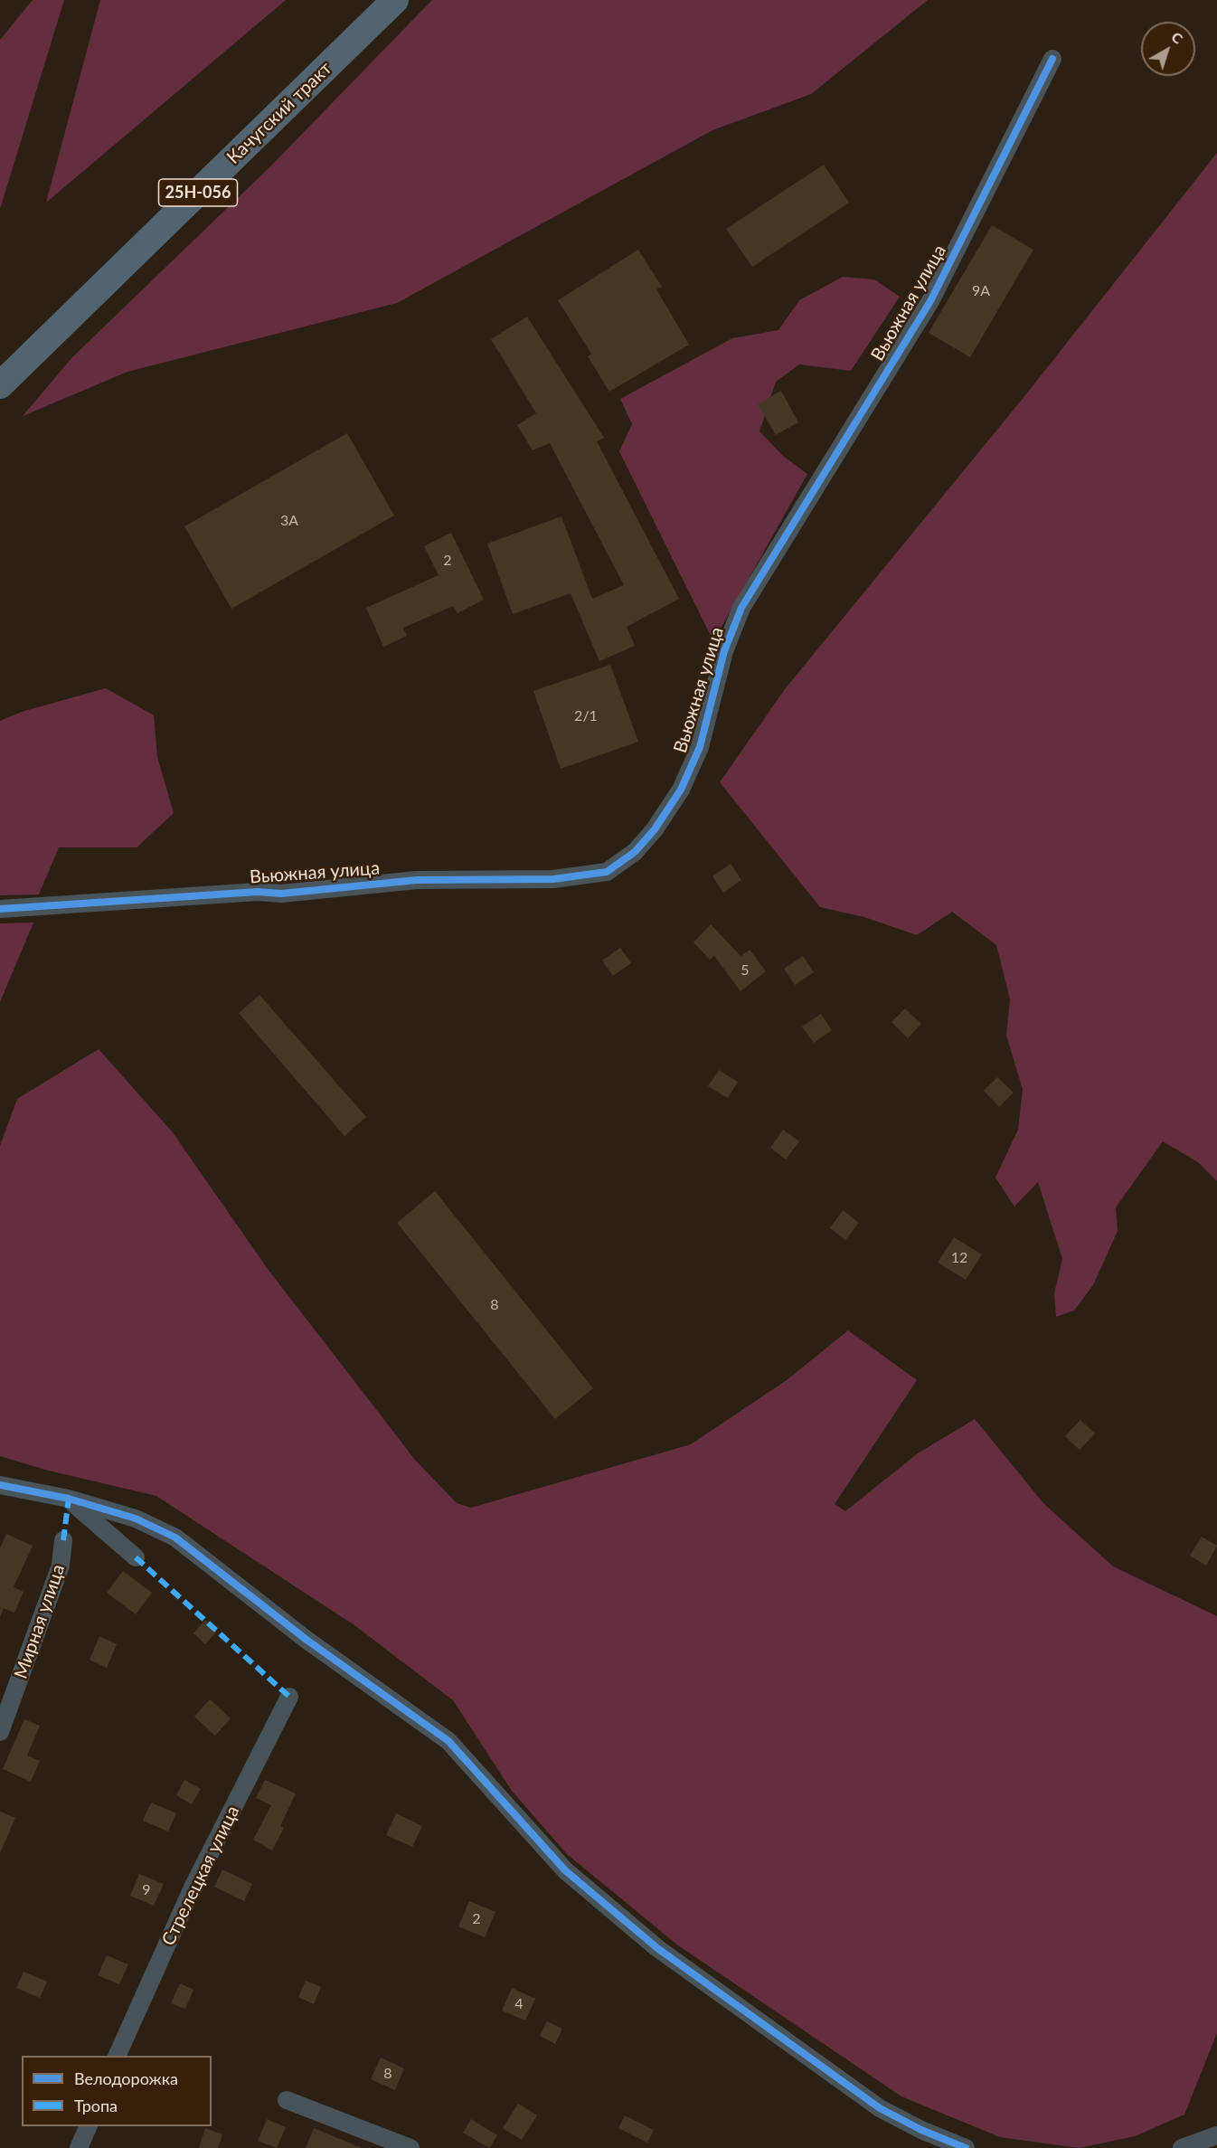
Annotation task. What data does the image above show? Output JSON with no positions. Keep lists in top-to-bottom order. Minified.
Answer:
{"streets":{"main road":["Качугский тракт","25Н-056"],"street":["Вьюжная улица","Мирная улица","Стрелецкая улица"]},"house_numbers":["9А","3А","2","2/1","5","12","8","9","2","4","8"],"legend":["Велодорожка","Тропа"],"north":"top right"}
